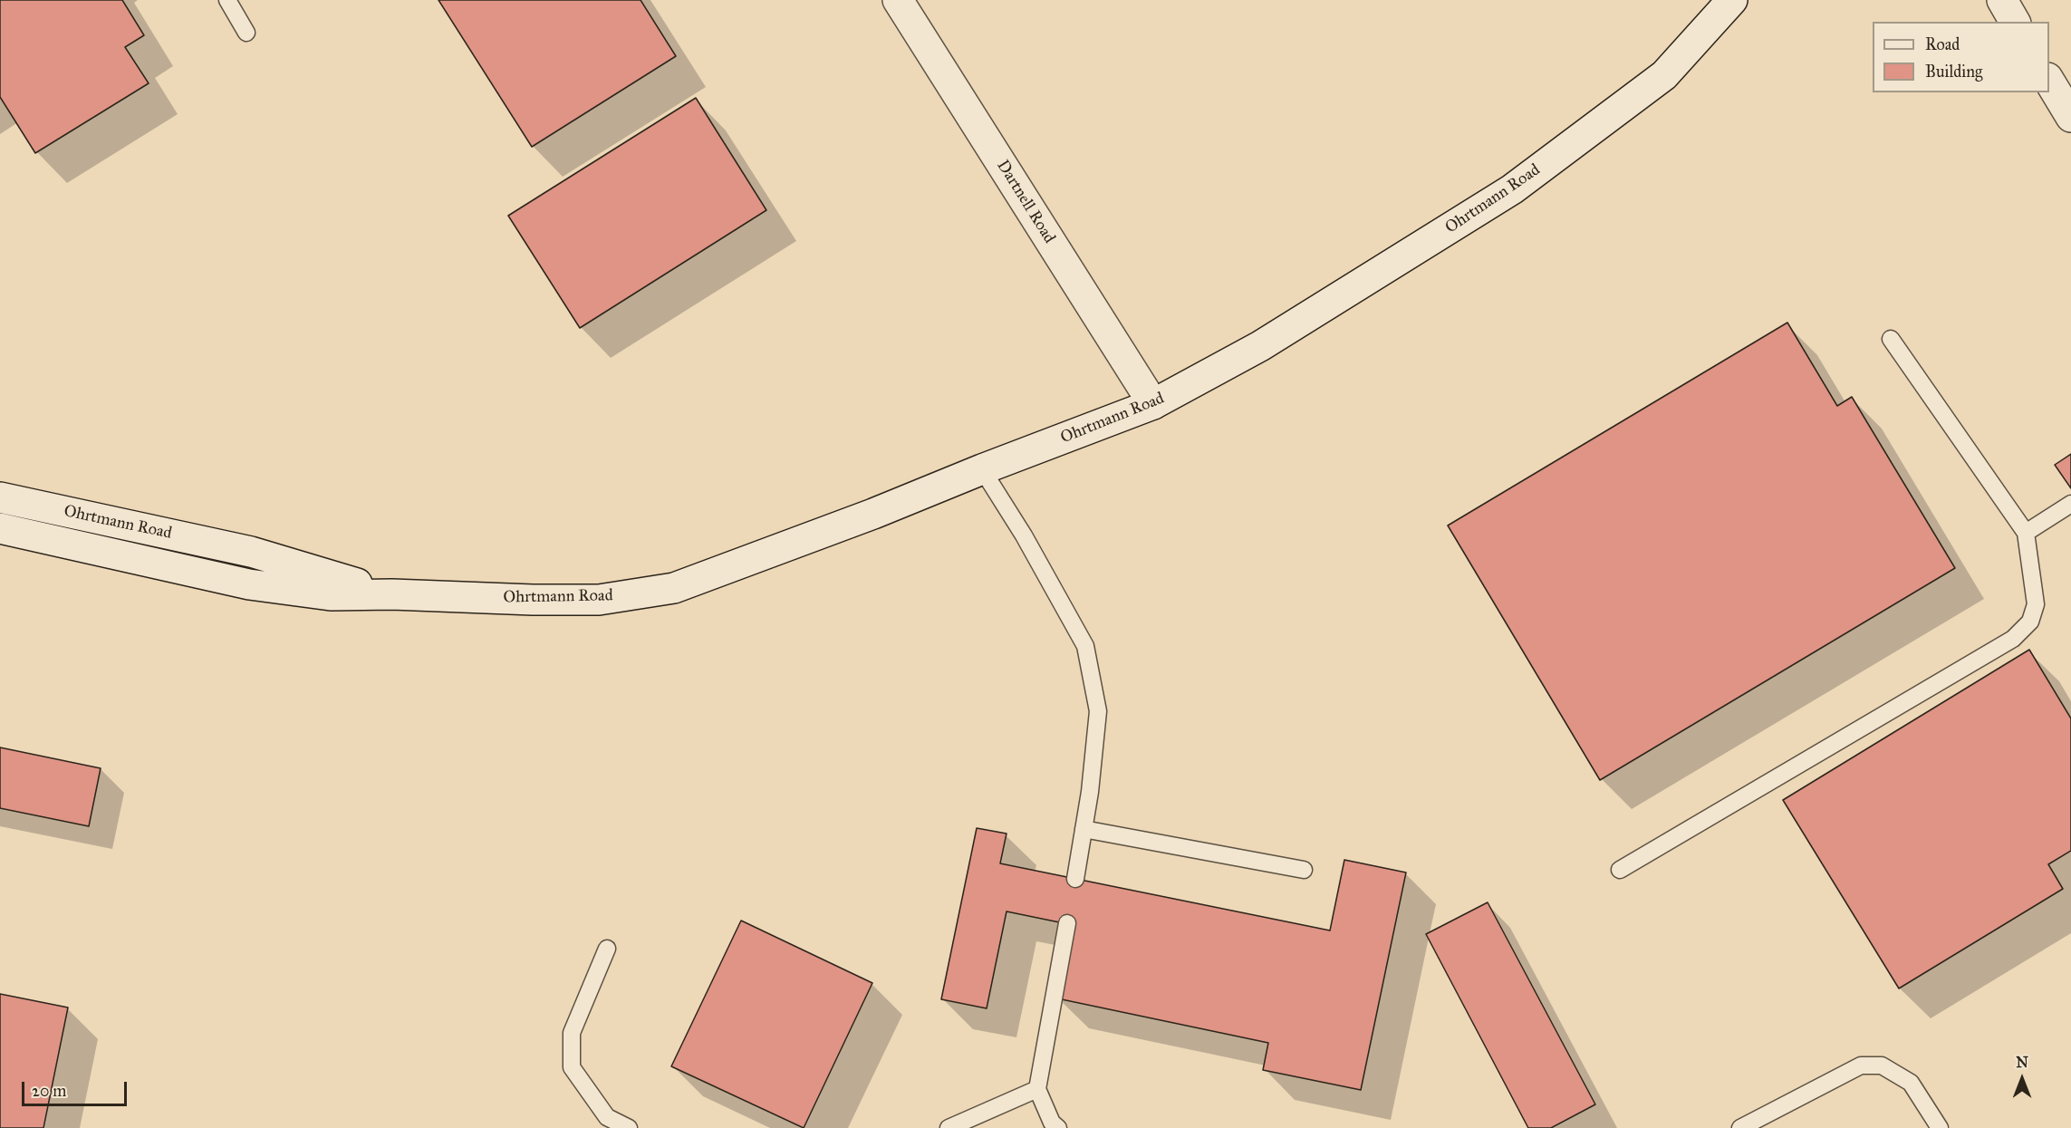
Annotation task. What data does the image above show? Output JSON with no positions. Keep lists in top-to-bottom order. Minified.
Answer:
{"streets":{"main road":["Ohrtmann Road","Dartnell Road"]},"crossings":[["Ohrtmann Road","Dartnell Road"]],"legend":["Road","Building"],"scale_bar":"20 m","north":"top"}
